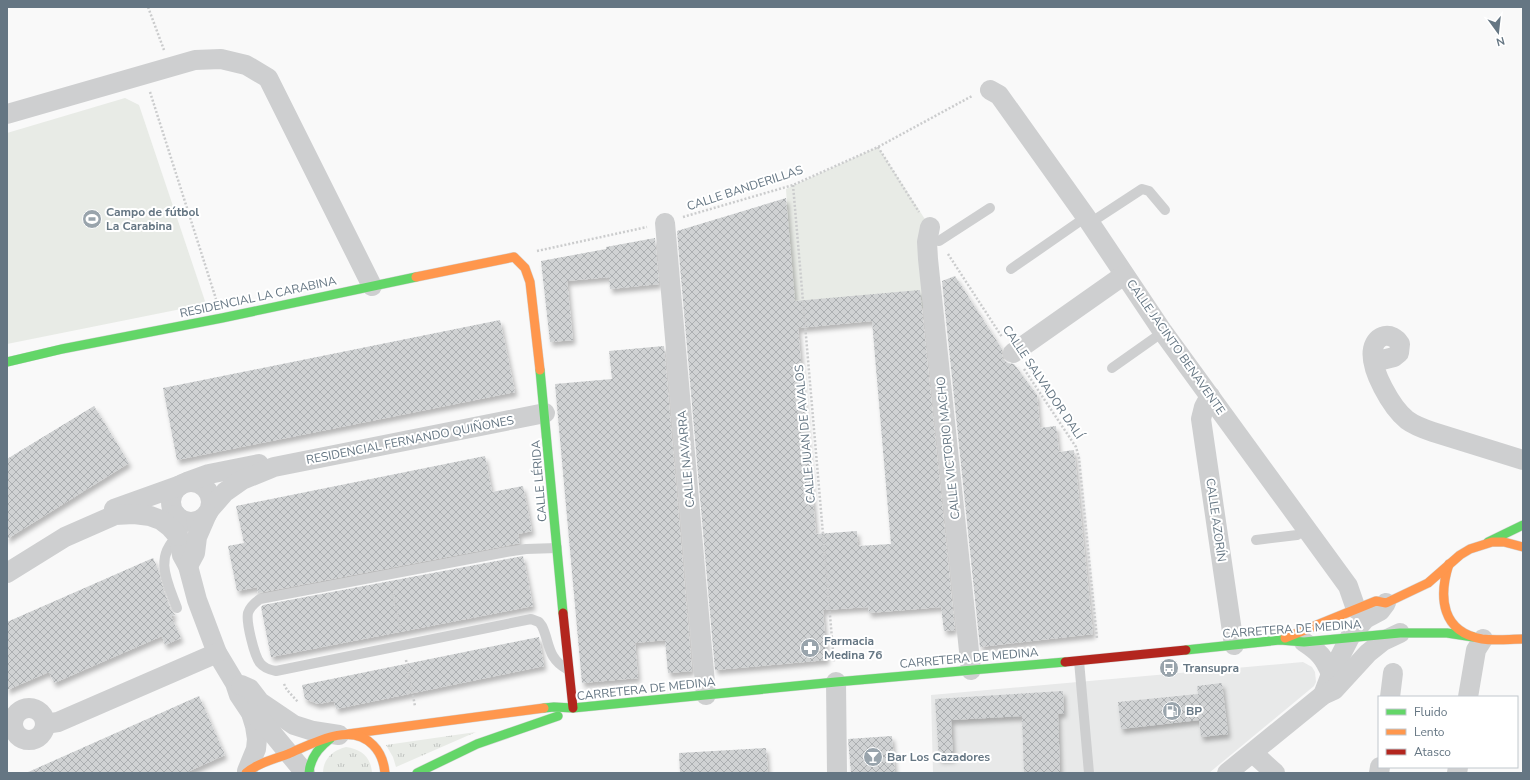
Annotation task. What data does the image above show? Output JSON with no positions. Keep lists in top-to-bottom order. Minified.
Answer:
{"streets":{"main road":["RESIDENCIAL LA CARABINA","CALLE LÉRIDA","CARRETERA DE MEDINA"],"street":["CALLE JACINTO BENAVENTE","RESIDENCIAL FERNANDO QUIÑONES","CALLE VICTORIO MACHO","CALLE NAVARRA","CALLE AZORÍN"],"path":["CALLE BANDERILLAS","CALLE SALVADOR DALÍ","CALLE JUAN DE AVALOS"]},"crossings":[["CALLE BANDERILLAS","RESIDENCIAL LA CARABINA"],["CALLE BANDERILLAS","CALLE JACINTO BENAVENTE"],["CALLE BANDERILLAS","CALLE SALVADOR DALÍ"],["CALLE BANDERILLAS","CALLE JUAN DE AVALOS"],["CALLE BANDERILLAS","CALLE NAVARRA"],["CALLE BANDERILLAS","CALLE LÉRIDA"],["RESIDENCIAL LA CARABINA","CALLE LÉRIDA"],["CALLE JACINTO BENAVENTE","CALLE AZORÍN"],["CALLE SALVADOR DALÍ","CALLE VICTORIO MACHO"],["CALLE SALVADOR DALÍ","CARRETERA DE MEDINA"],["CALLE JUAN DE AVALOS","CARRETERA DE MEDINA"],["RESIDENCIAL FERNANDO QUIÑONES","CALLE LÉRIDA"],["CALLE VICTORIO MACHO","CARRETERA DE MEDINA"],["CALLE NAVARRA","CARRETERA DE MEDINA"],["CALLE LÉRIDA","CARRETERA DE MEDINA"],["CALLE AZORÍN","CARRETERA DE MEDINA"]],"places":{"sports":["Campo de fútbol La Carabina"],"pharmacy":["Farmacia Medina 76"],"bus stop":["Transupra"],"fuel station":["BP"],"bar":["Bar Los Cazadores"]},"legend":["Fluido","Lento","Atasco"],"north":"bottom"}
